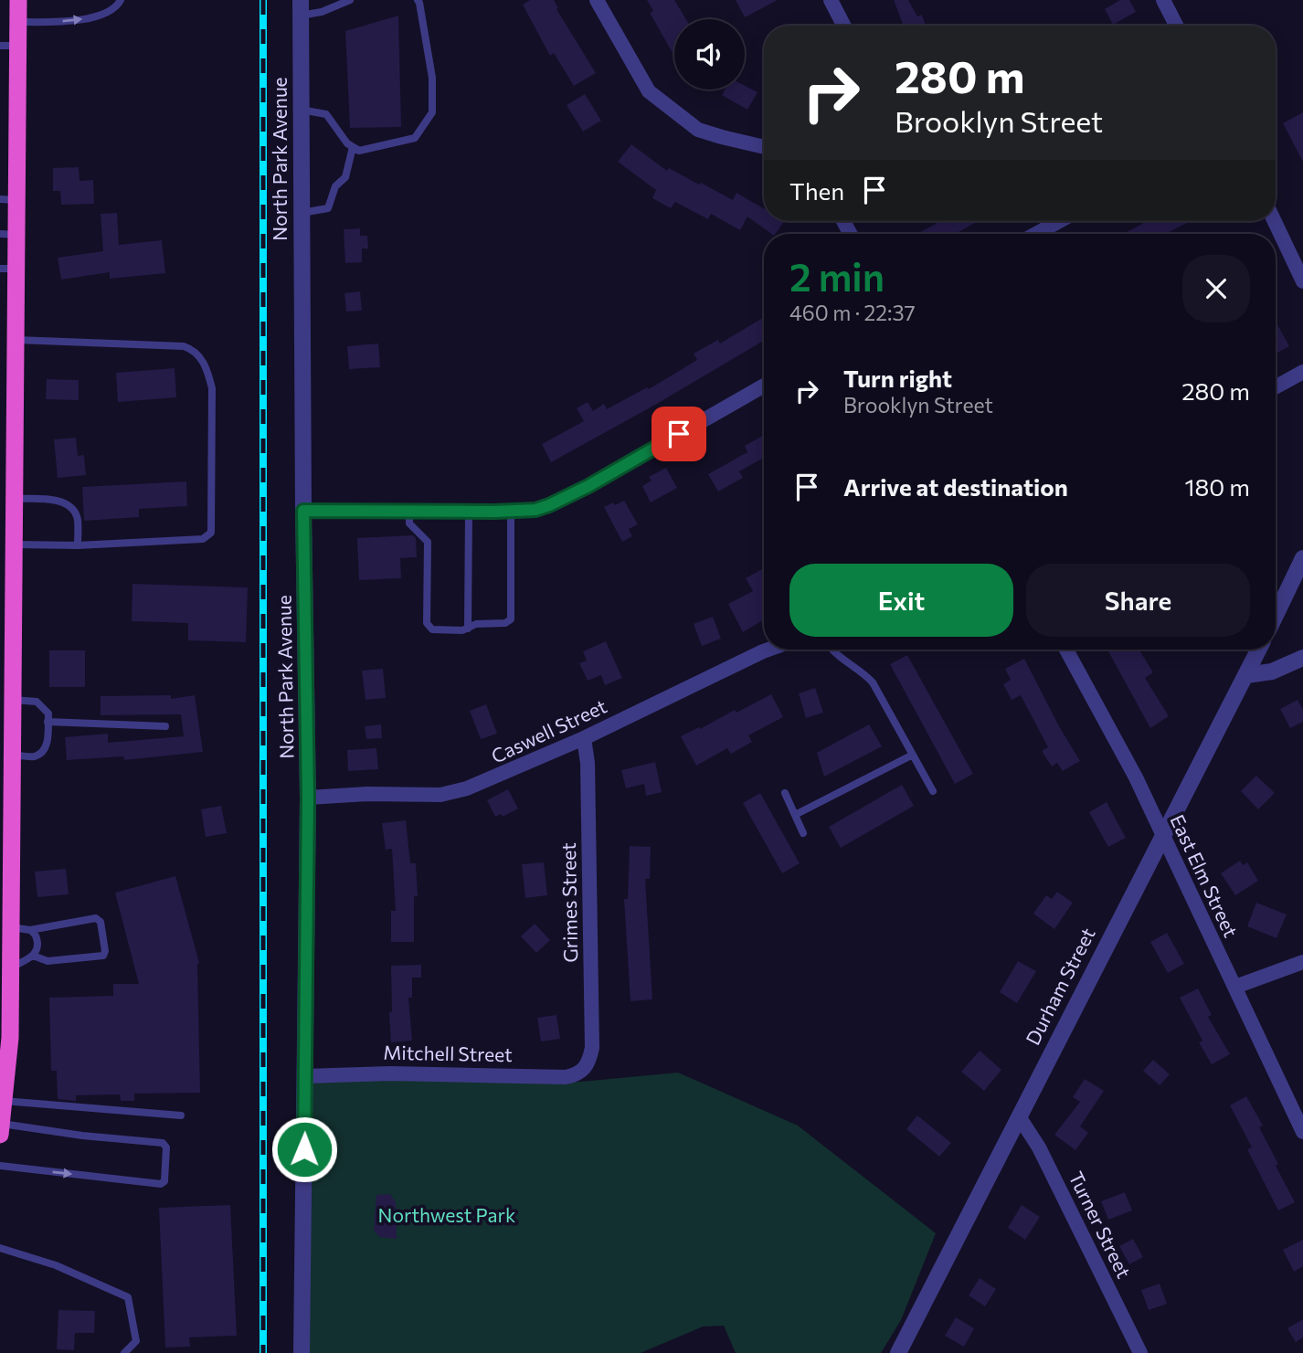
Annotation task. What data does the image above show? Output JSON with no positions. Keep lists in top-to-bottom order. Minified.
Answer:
{"streets":{"street":["North Park Avenue","Caswell Street","East Elm Street","Grimes Street","Durham Street","Mitchell Street","Turner Street"]},"crossings":[["North Park Avenue","Caswell Street"],["North Park Avenue","Mitchell Street"],["Caswell Street","Grimes Street"],["East Elm Street","Durham Street"],["Grimes Street","Mitchell Street"],["Durham Street","Turner Street"]],"parks":["Northwest Park"],"page":{"turn":["280 m","Brooklyn Street"],"then":"Then","heading":["2 min","460 m · 22:37"],"list":[{"name":"Turn right","note":"Brooklyn Street","value":"280 m"},{"name":"Arrive at destination","value":"180 m"}],"buttons":["Exit","Share"]}}
